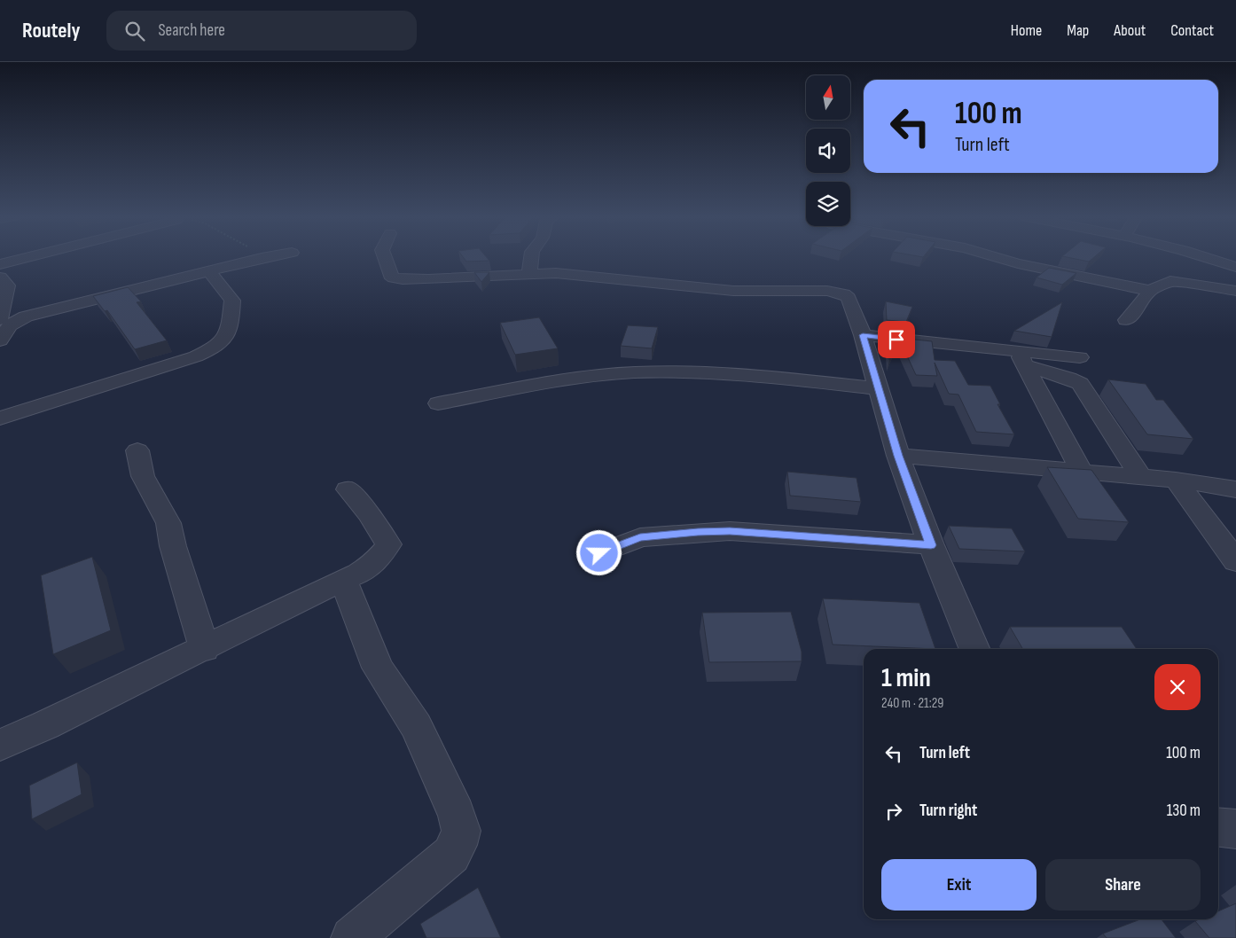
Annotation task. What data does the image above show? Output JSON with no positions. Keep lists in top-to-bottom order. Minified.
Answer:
{"north":"top","page":{"header":"Routely","search":"Search here","nav":["Home","Map","About","Contact"],"turn":["100 m","Turn left"],"heading":["1 min","240 m · 21:29"],"list":[{"name":"Turn left","value":"100 m"},{"name":"Turn right","value":"130 m"}],"buttons":["Exit","Share"]}}
